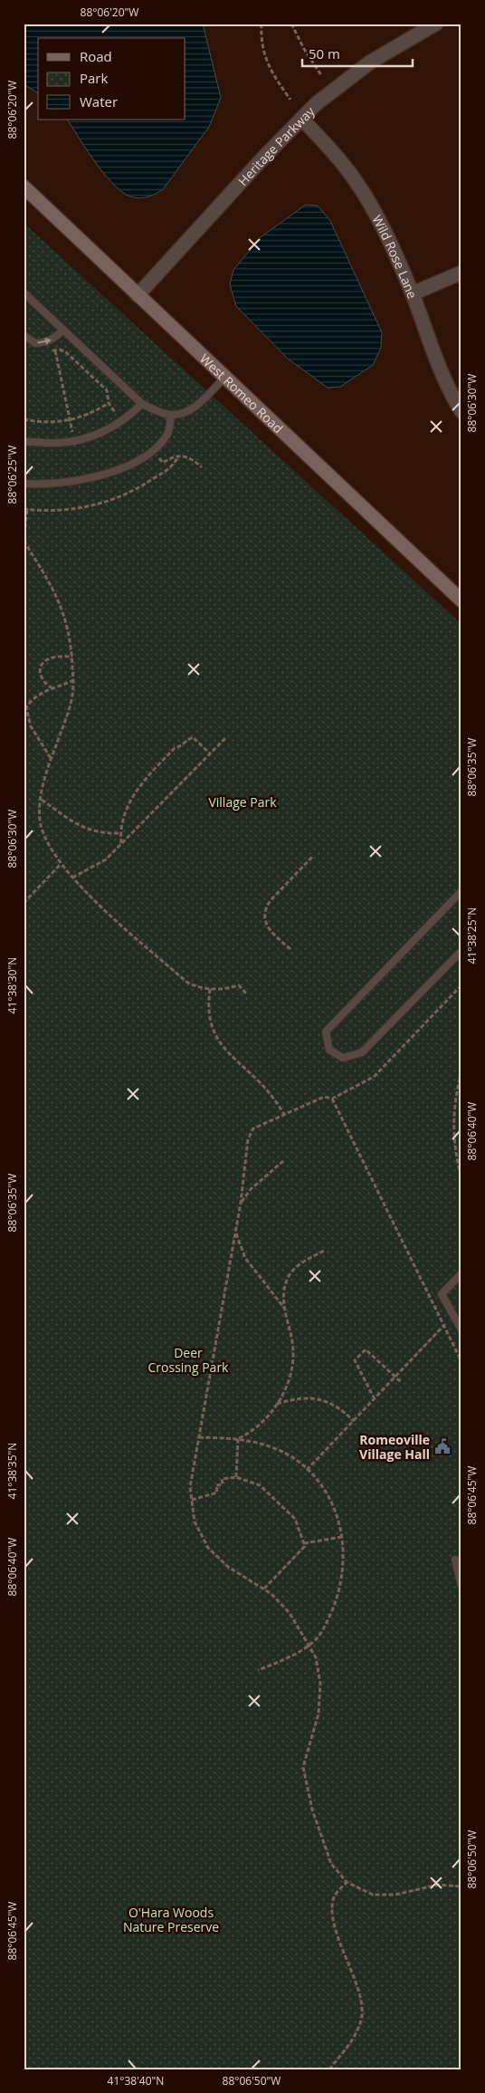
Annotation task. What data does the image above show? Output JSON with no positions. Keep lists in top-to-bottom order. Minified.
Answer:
{"streets":{"main road":["West Romeo Road"],"street":["Heritage Parkway","Wild Rose Lane"]},"crossings":[["Heritage Parkway","Wild Rose Lane"],["Heritage Parkway","West Romeo Road"]],"parks":["Village Park","Deer Crossing Park","O'Hara Woods Nature Preserve"],"places":{"public building":["Romeoville Village Hall"]},"legend":["Road","Park","Water"],"scale_bar":"50 m","coordinates":["88°06'20\"W","88°06'30\"W","88°06'25\"W","88°06'35\"W","41°38'25\"N","41°38'30\"N","88°06'40\"W","41°38'35\"N","88°06'45\"W","88°06'50\"W","41°38'40\"N"]}
